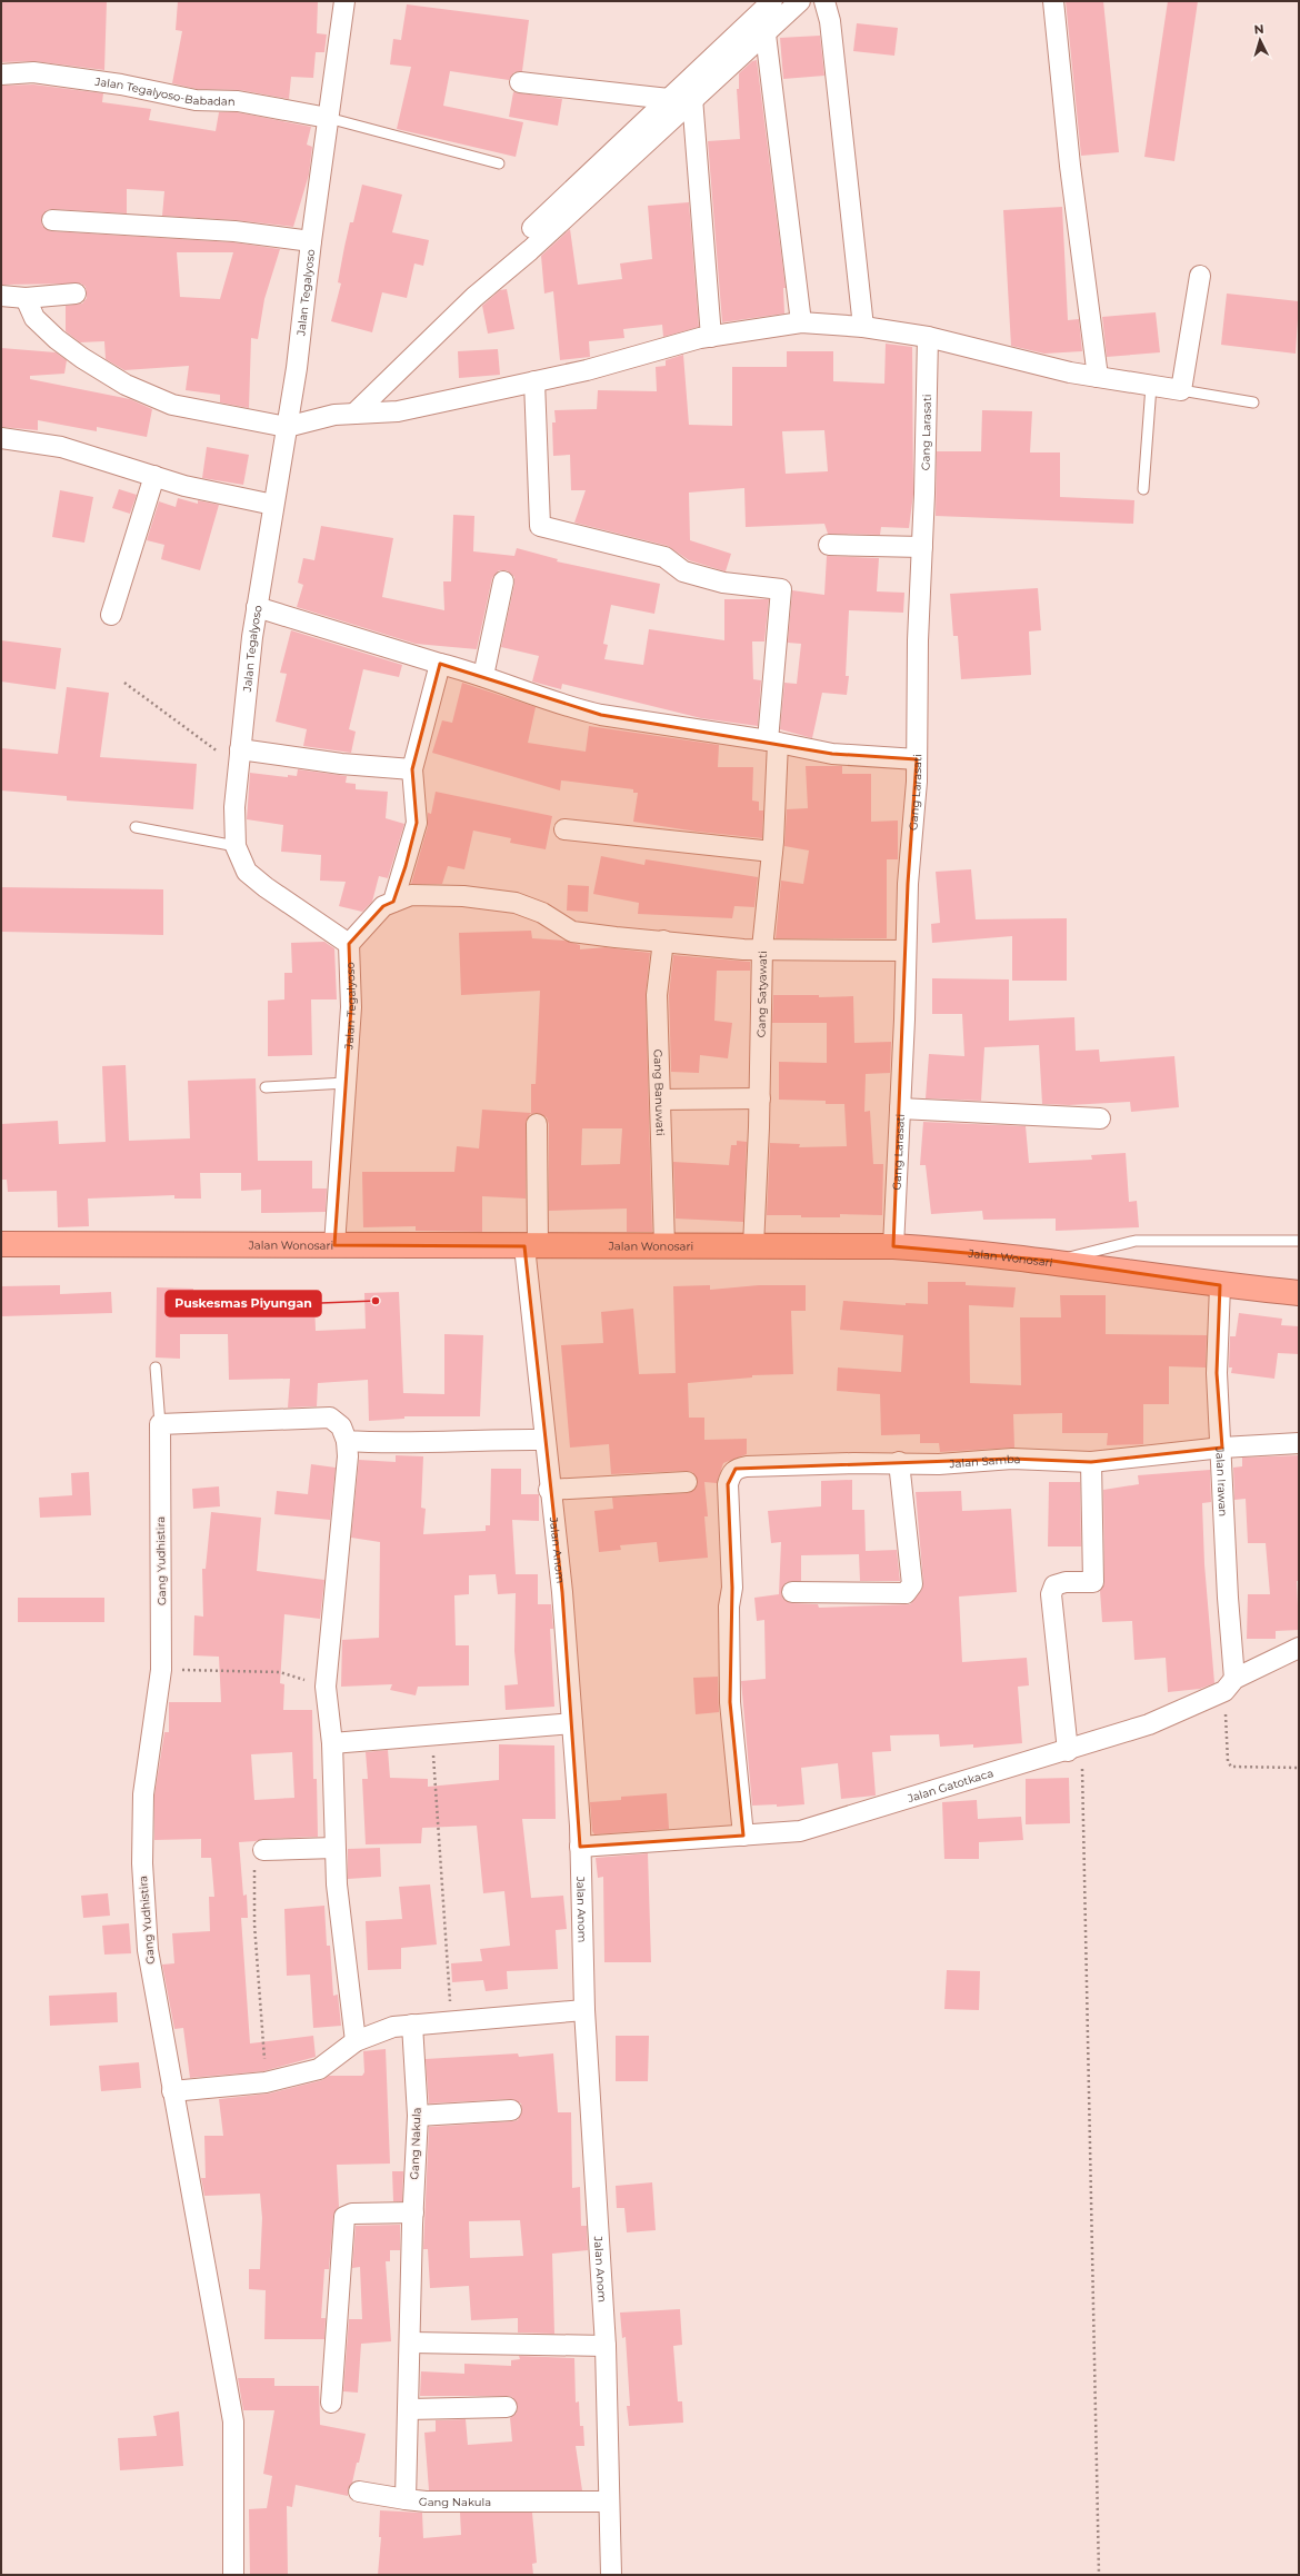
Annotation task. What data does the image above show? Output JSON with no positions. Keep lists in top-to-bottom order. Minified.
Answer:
{"streets":{"highway":["Jalan Wonosari"],"street":["Jalan Tegalyoso-Babadan","Jalan Tegalyoso","Gang Larasati","Gang Satyawati","Gang Banuwati","Jalan Samba","Jalan Irawan","Jalan Anom","Gang Yudhistira","Jalan Gatotkaca","Gang Nakula"]},"crossings":[["Jalan Tegalyoso-Babadan","Jalan Tegalyoso"],["Jalan Tegalyoso","Jalan Wonosari"],["Gang Larasati","Jalan Wonosari"],["Gang Satyawati","Jalan Wonosari"],["Gang Banuwati","Jalan Wonosari"],["Jalan Wonosari","Jalan Irawan"],["Jalan Wonosari","Jalan Anom"],["Jalan Samba","Jalan Irawan"],["Jalan Samba","Jalan Gatotkaca"],["Jalan Irawan","Jalan Gatotkaca"],["Jalan Anom","Jalan Gatotkaca"],["Jalan Anom","Gang Nakula"]],"places":["Puskesmas Piyungan"],"north":"top"}
